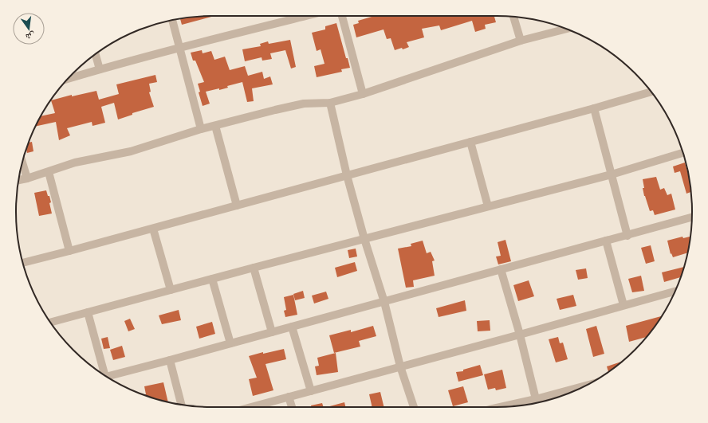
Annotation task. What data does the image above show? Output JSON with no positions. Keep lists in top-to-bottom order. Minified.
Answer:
{"north":"bottom"}
